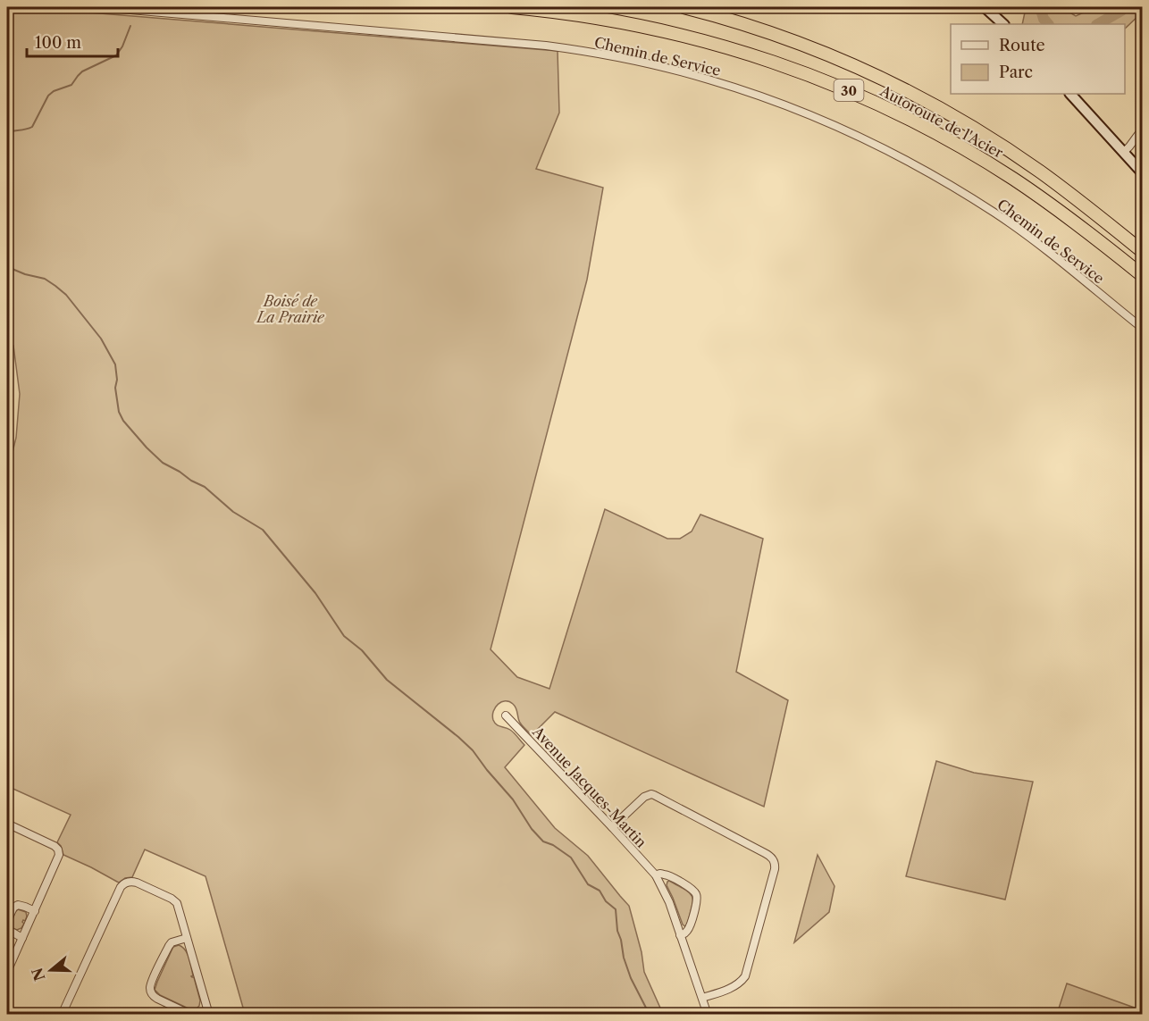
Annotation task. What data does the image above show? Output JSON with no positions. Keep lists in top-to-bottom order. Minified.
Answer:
{"streets":{"highway":["30","Autoroute de l'Acier"],"street":["Chemin de Service","Avenue Jacques-Martin"]},"parks":["Boisé de La Prairie"],"legend":["Route","Parc"],"scale_bar":"100 m","north":"left"}
